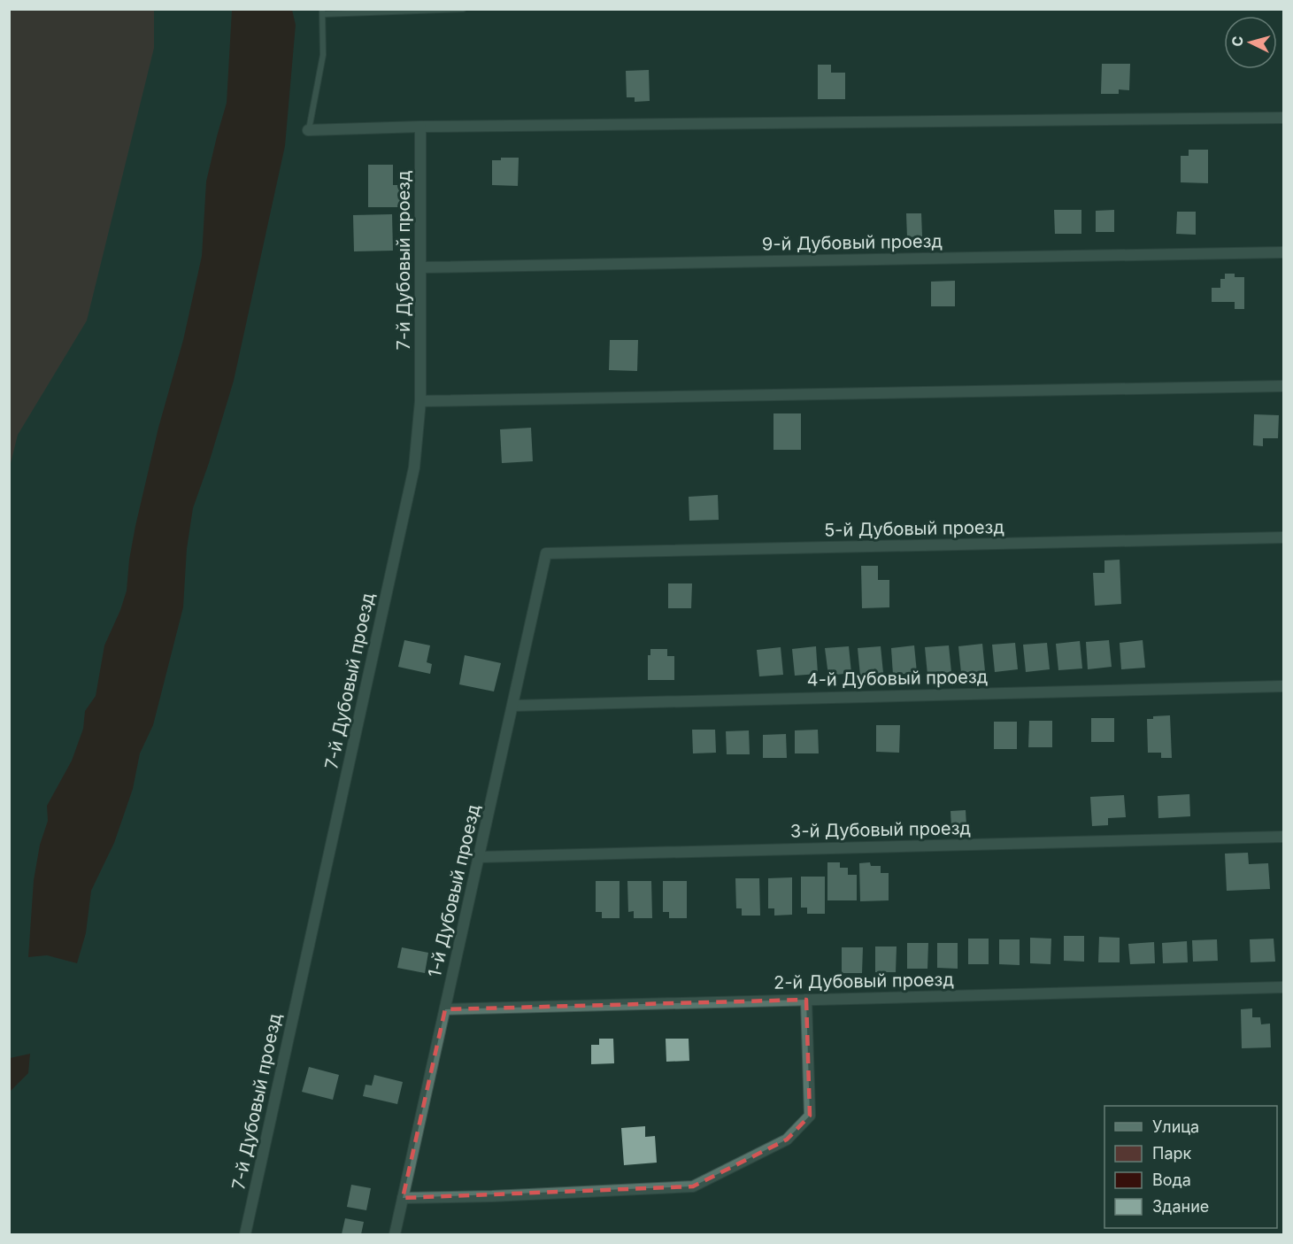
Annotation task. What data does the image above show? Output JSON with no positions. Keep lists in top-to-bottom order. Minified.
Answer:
{"streets":{"street":["9-й Дубовый проезд","7-й Дубовый проезд","5-й Дубовый проезд","4-й Дубовый проезд","3-й Дубовый проезд","1-й Дубовый проезд","2-й Дубовый проезд"]},"crossings":[["9-й Дубовый проезд","7-й Дубовый проезд"],["5-й Дубовый проезд","1-й Дубовый проезд"],["4-й Дубовый проезд","1-й Дубовый проезд"],["3-й Дубовый проезд","1-й Дубовый проезд"],["1-й Дубовый проезд","2-й Дубовый проезд"]],"legend":["Улица","Парк","Вода","Здание"],"north":"left"}
